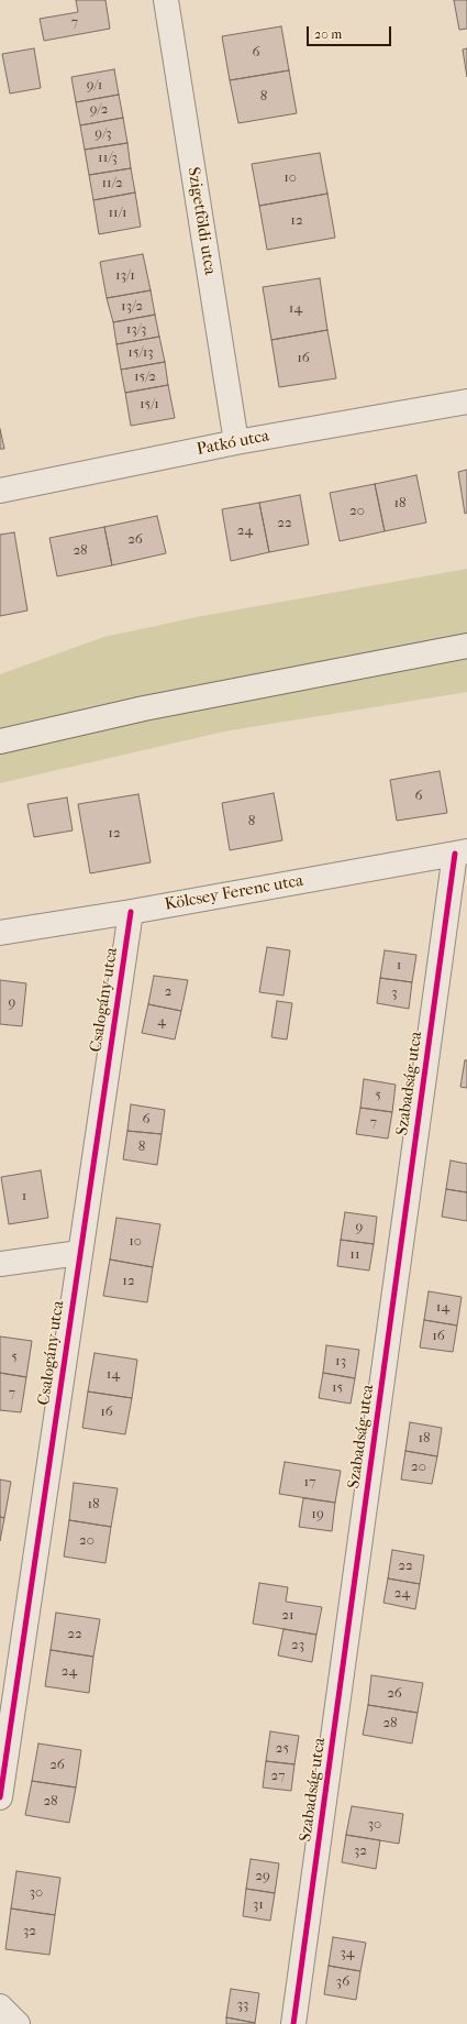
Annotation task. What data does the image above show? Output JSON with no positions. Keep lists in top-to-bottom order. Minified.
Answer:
{"streets":{"street":["Szigetföldi utca","Patkó utca","Kölcsey Ferenc utca","Csalogány utca","Szabadság utca"]},"crossings":[["Szigetföldi utca","Patkó utca"],["Kölcsey Ferenc utca","Csalogány utca"],["Kölcsey Ferenc utca","Szabadság utca"]],"house_numbers":["7","6","9/1","8","9/2","9/3","11/3","10","11/2","11/1","12","13/1","13/2","14","13/3","15/13","16","15/2","15/1","18","20","22","24","26","28","6","8","12","1","2","3","9","4","5","6","7","8","1","9","10","11","12","14","16","5","13","14","15","7","16","18","20","17","18","19","20","22","24","21","22","23","24","26","28","25","26","27","28","30","32","29","30","31","32","34","36","33"],"scale_bar":"20 m"}
